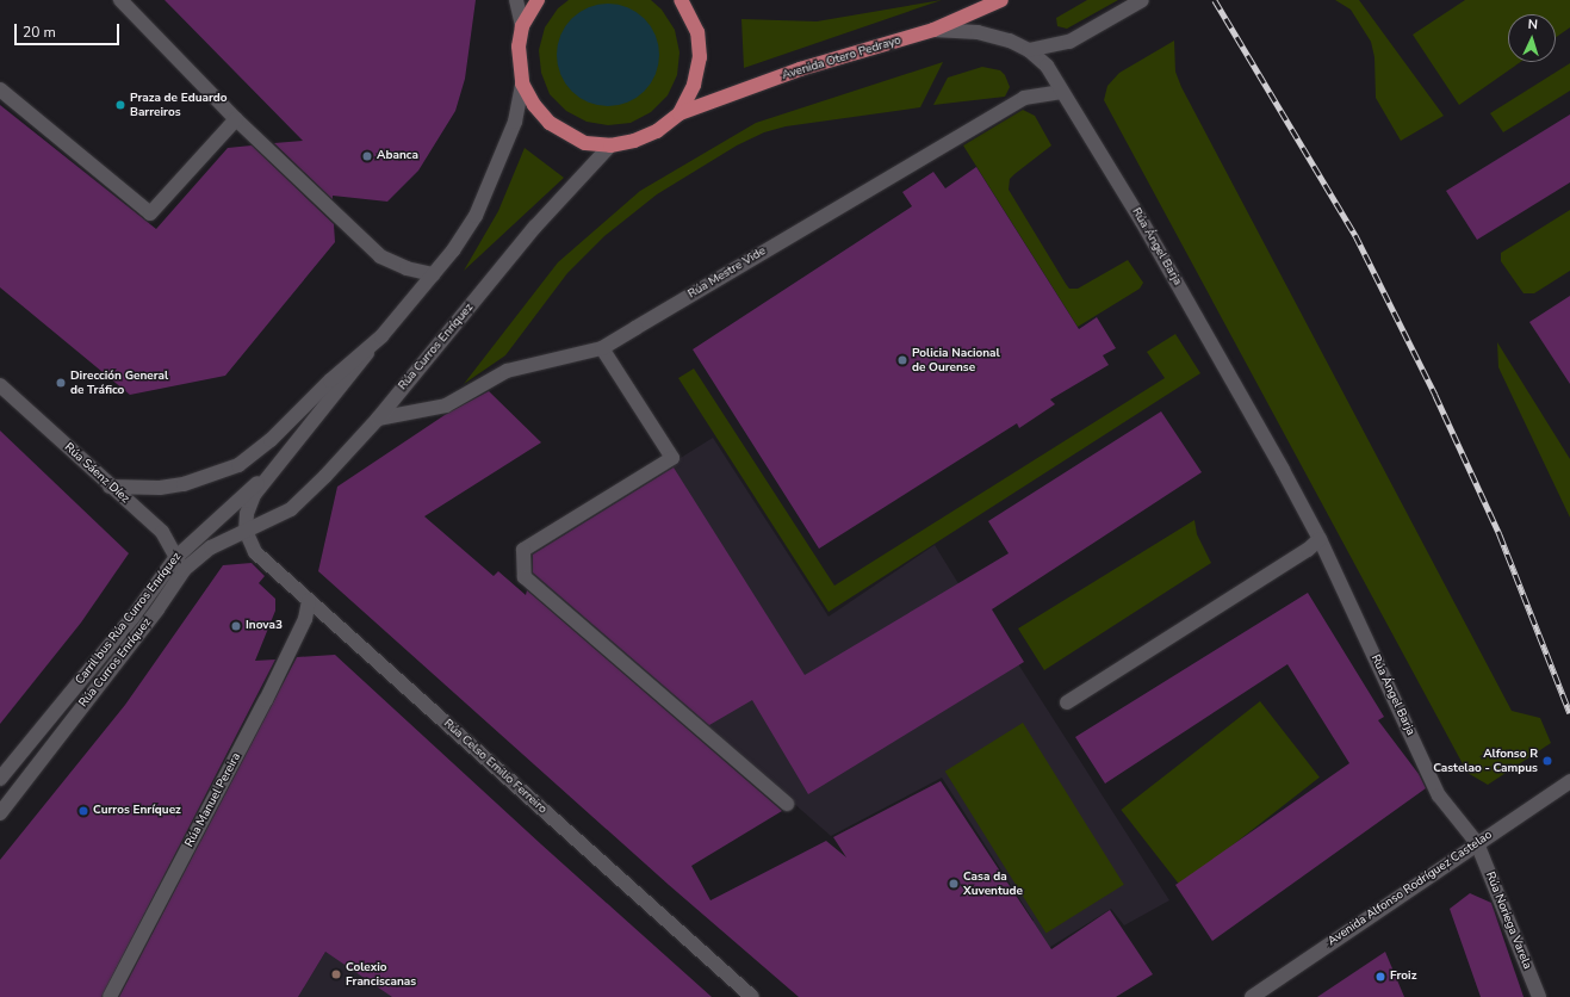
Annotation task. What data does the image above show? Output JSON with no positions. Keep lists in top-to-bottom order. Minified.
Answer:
{"streets":{"main road":["Avenida Otero Pedrayo"],"street":["Rúa Ángel Barja","Rúa Mestre Vide","Rúa Curros Enríquez","Rúa Sáenz Díez","Carril bus Rúa Curros Enríquez","Rúa Celso Emilio Ferreiro","Rúa Manuel Pereira","Avenida Alfonso Rodríguez Castelao","Rúa Noriega Varela"]},"crossings":[["Avenida Otero Pedrayo","Rúa Ángel Barja"],["Rúa Ángel Barja","Rúa Mestre Vide"],["Rúa Ángel Barja","Avenida Alfonso Rodríguez Castelao"],["Rúa Ángel Barja","Rúa Noriega Varela"],["Rúa Mestre Vide","Rúa Curros Enríquez"],["Rúa Curros Enríquez","Rúa Sáenz Díez"],["Rúa Curros Enríquez","Carril bus Rúa Curros Enríquez"],["Rúa Curros Enríquez","Rúa Celso Emilio Ferreiro"],["Rúa Sáenz Díez","Carril bus Rúa Curros Enríquez"],["Rúa Celso Emilio Ferreiro","Rúa Manuel Pereira"],["Avenida Alfonso Rodríguez Castelao","Rúa Noriega Varela"]],"places":["Praza de Eduardo Barreiros","Abanca","Policia Nacional de Ourense","Dirección General de Tráfico","Inova3","Alfonso R Castelao - Campus","Curros Enríquez","Casa da Xuventude","Colexio Franciscanas","Froiz"],"scale_bar":"20 m","north":"top"}
